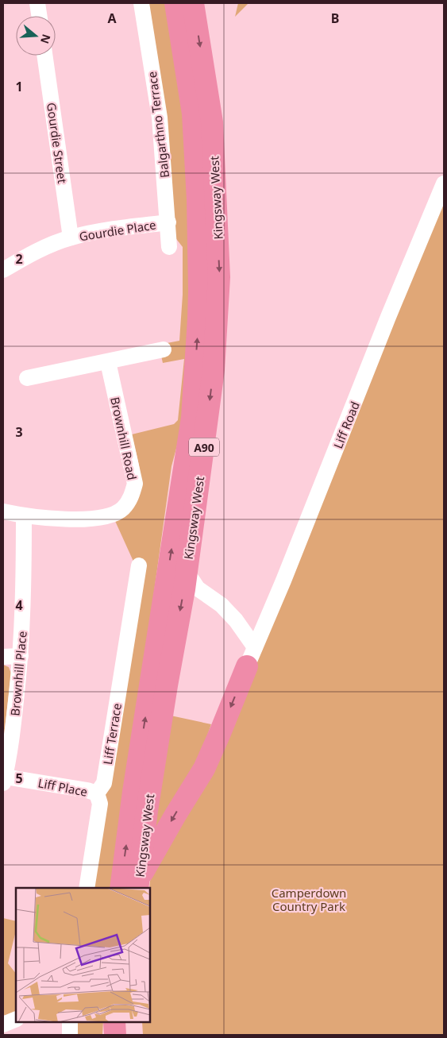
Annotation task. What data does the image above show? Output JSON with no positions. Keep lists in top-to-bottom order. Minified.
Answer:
{"streets":{"highway":["Kingsway West","A90"],"street":["Balgarthno Terrace","Gourdie Street","Gourdie Place","Liff Road","Brownhill Road","Brownhill Place","Liff Terrace","Liff Place"]},"crossings":[["Balgarthno Terrace","Gourdie Place"],["Gourdie Street","Gourdie Place"],["Brownhill Road","Brownhill Place"],["Brownhill Place","Liff Place"],["Liff Terrace","Liff Place"]],"parks":["Camperdown Country Park"],"north":"right","grid":{"columns":["A","B"],"rows":["1","2","3","4","5"]}}
